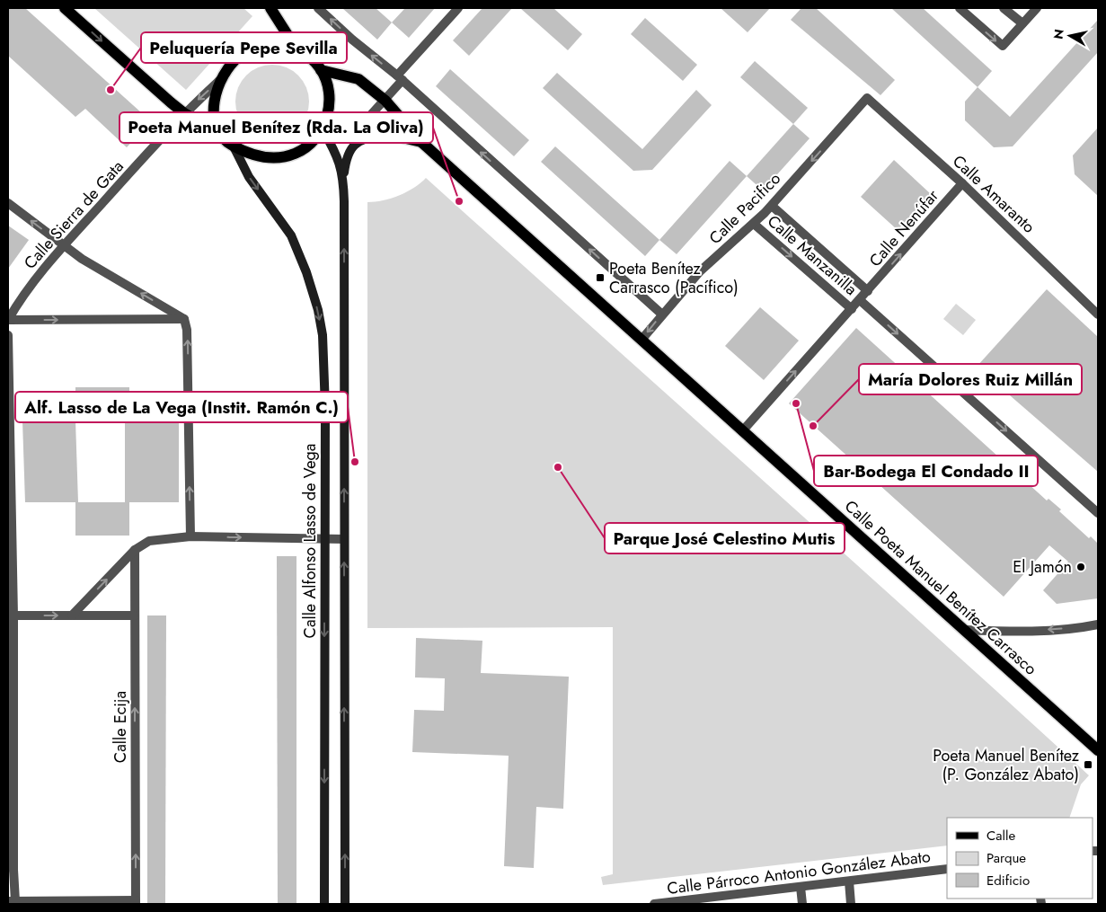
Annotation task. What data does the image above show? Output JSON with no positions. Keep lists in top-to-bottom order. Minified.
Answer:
{"streets":{"main road":["Calle Alfonso Lasso de Vega","Calle Poeta Manuel Benítez Carrasco"],"street":["Calle Amaranto","Calle Pacifico","Calle Sierra de Gata","Calle Nenúfar","Calle Manzanilla","Calle Ecija","Calle Párroco Antonio González Abato"]},"crossings":[["Calle Amaranto","Calle Pacifico"],["Calle Amaranto","Calle Nenúfar"],["Calle Pacifico","Calle Manzanilla"],["Calle Pacifico","Calle Poeta Manuel Benítez Carrasco"],["Calle Sierra de Gata","Calle Alfonso Lasso de Vega"],["Calle Sierra de Gata","Calle Poeta Manuel Benítez Carrasco"],["Calle Nenúfar","Calle Manzanilla"],["Calle Nenúfar","Calle Poeta Manuel Benítez Carrasco"],["Calle Alfonso Lasso de Vega","Calle Poeta Manuel Benítez Carrasco"]],"one_way":["Calle Pacifico","Calle Nenúfar","Calle Manzanilla","Calle Ecija"],"places":{"other":["Peluquería Pepe Sevilla","Poeta Manuel Benítez (Rda. La Oliva)","Bar-Bodega El Condado II","María Dolores Ruiz Millán","Alf. Lasso de La Vega (Instit. Ramón C.)","Parque José Celestino Mutis","El Jamón"],"transit":["Poeta Benítez Carrasco (Pacífico)","Poeta Manuel Benítez (P. González Abato)"]},"legend":["Calle","Parque","Edificio"],"north":"left"}
